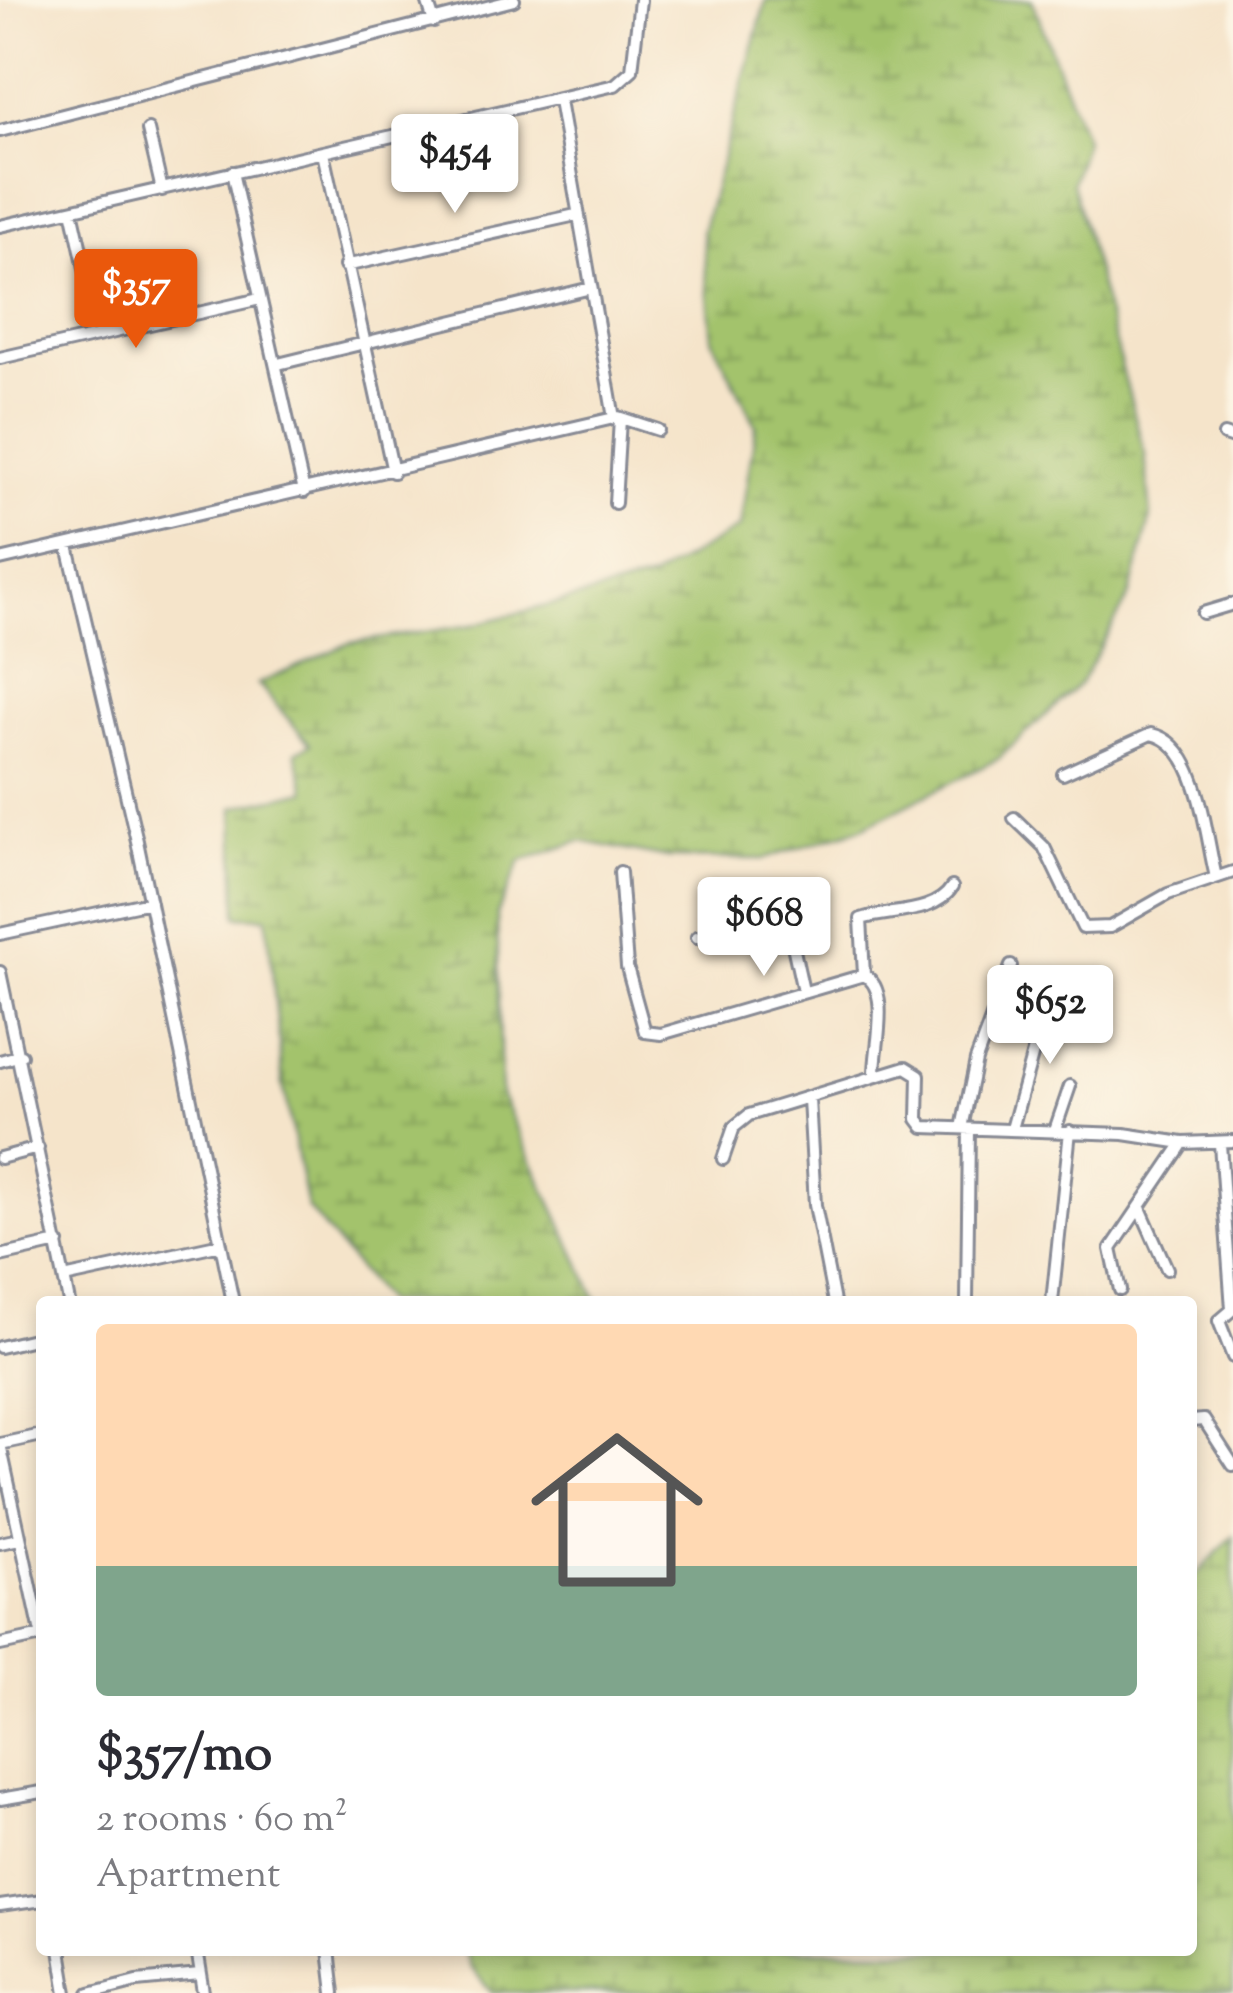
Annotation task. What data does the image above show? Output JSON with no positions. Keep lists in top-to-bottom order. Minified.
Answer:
{"page":{"price":["$454","$357","$668","$652"],"list":[{"name":"$357/mo","note":"2 rooms · 60 m² · Apartment"}]}}
